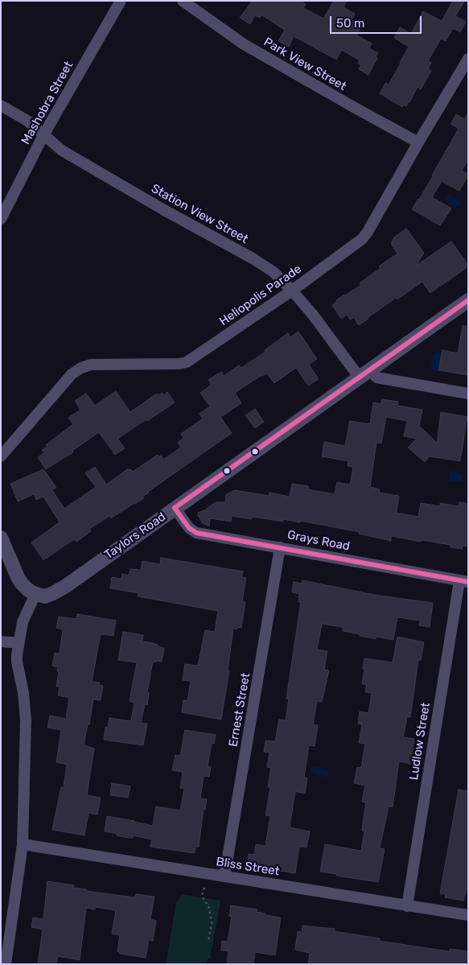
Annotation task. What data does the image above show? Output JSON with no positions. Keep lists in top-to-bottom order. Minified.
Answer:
{"streets":{"street":["Park View Street","Mashobra Street","Station View Street","Heliopolis Parade","Taylors Road","Grays Road","Ernest Street","Ludlow Street","Bliss Street"]},"crossings":[["Park View Street","Heliopolis Parade"],["Mashobra Street","Station View Street"],["Station View Street","Heliopolis Parade"],["Station View Street","Taylors Road"],["Taylors Road","Grays Road"],["Grays Road","Ernest Street"],["Grays Road","Ludlow Street"],["Ernest Street","Bliss Street"],["Ludlow Street","Bliss Street"]],"scale_bar":"50 m"}
